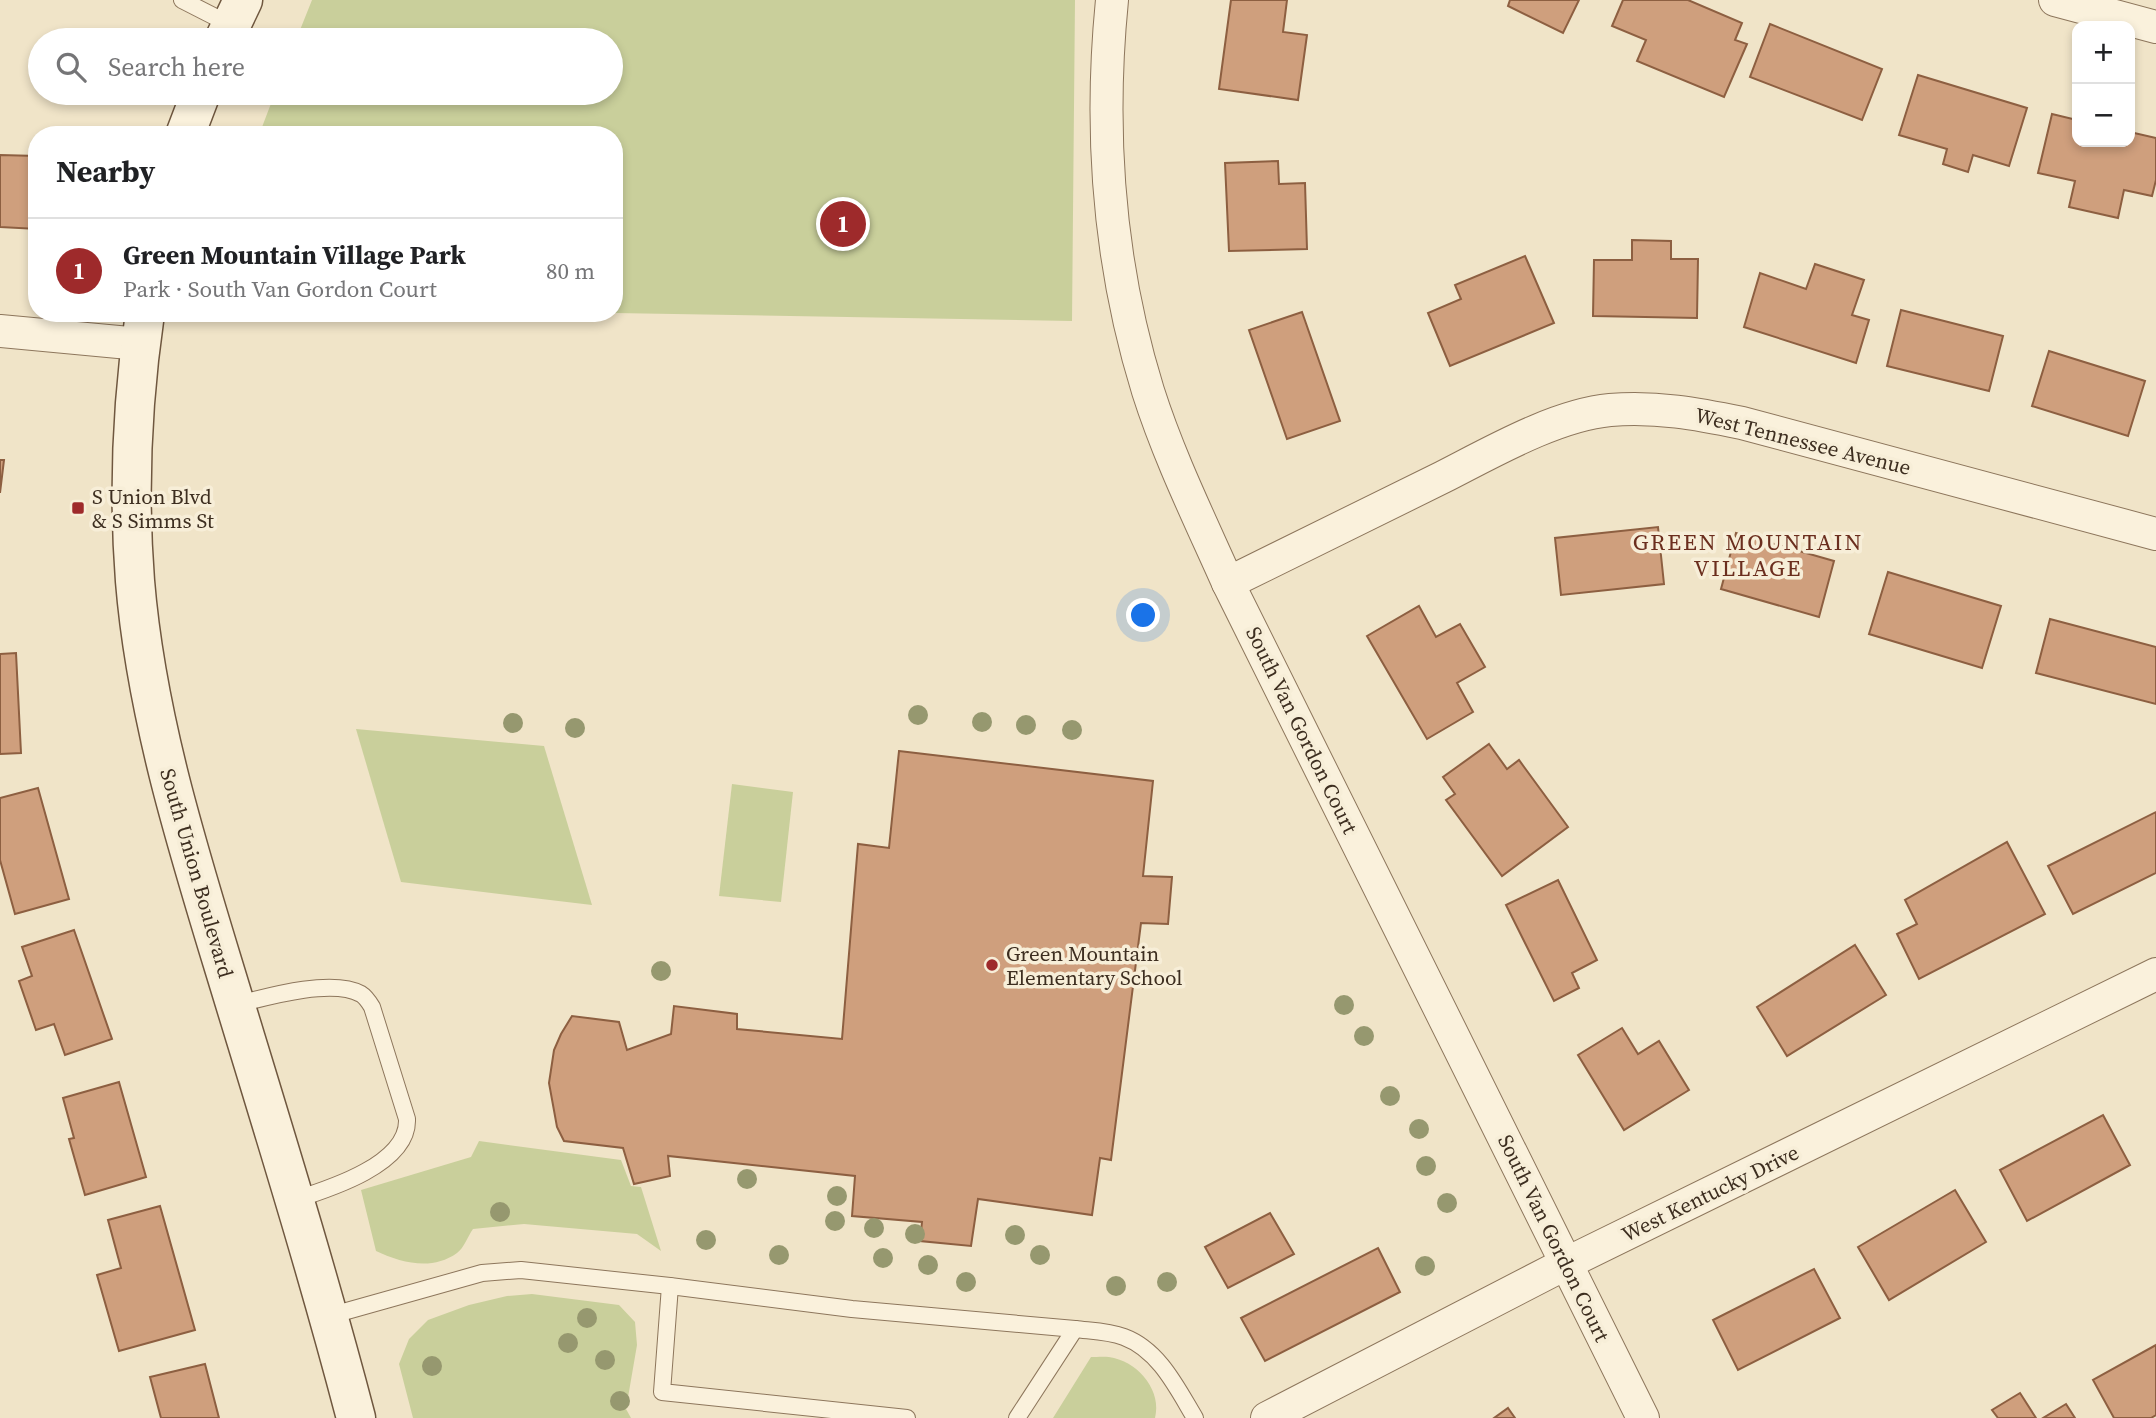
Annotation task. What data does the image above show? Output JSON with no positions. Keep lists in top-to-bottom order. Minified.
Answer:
{"streets":{"main road":["South Union Boulevard"],"street":["West Tennessee Avenue","South Van Gordon Court","West Kentucky Drive"]},"crossings":[["West Tennessee Avenue","South Van Gordon Court"],["South Van Gordon Court","West Kentucky Drive"]],"districts":["GREEN MOUNTAIN VILLAGE"],"places":{"transit":["S Union Blvd & S Simms St"],"other":["Green Mountain Elementary School"]},"page":{"map_buttons":["+","−"],"search":"Search here","heading":"Nearby","pins":"1","list":[{"mark":"1","name":"Green Mountain Village Park","note":"Park · South Van Gordon Court","value":"80 m"}]}}
